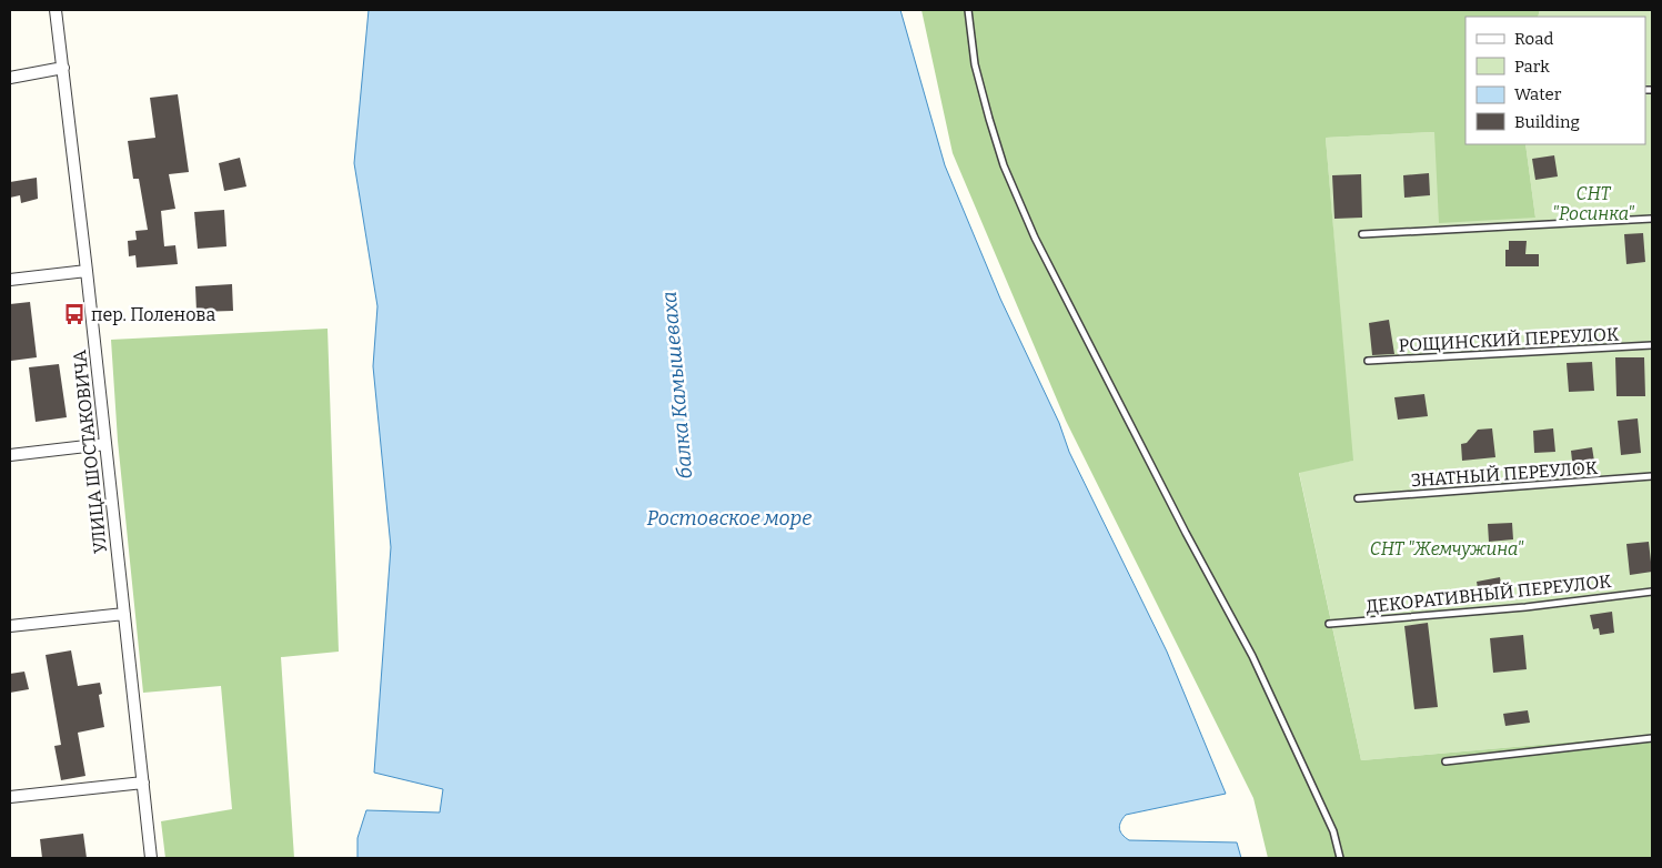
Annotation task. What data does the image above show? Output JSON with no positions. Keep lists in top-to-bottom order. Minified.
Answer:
{"streets":{"street":["УЛИЦА ШОСТАКОВИЧА"],"lane":["РОЩИНСКИЙ ПЕРЕУЛОК","ЗНАТНЫЙ ПЕРЕУЛОК","ДЕКОРАТИВНЫЙ ПЕРЕУЛОК"]},"water":["балка Камышеваха","Ростовское море"],"parks":["СНТ \"Росинка\"","СНТ \"Жемчужина\""],"places":{"bus stop":["пер. Поленова"]},"legend":["Road","Park","Water","Building"]}
